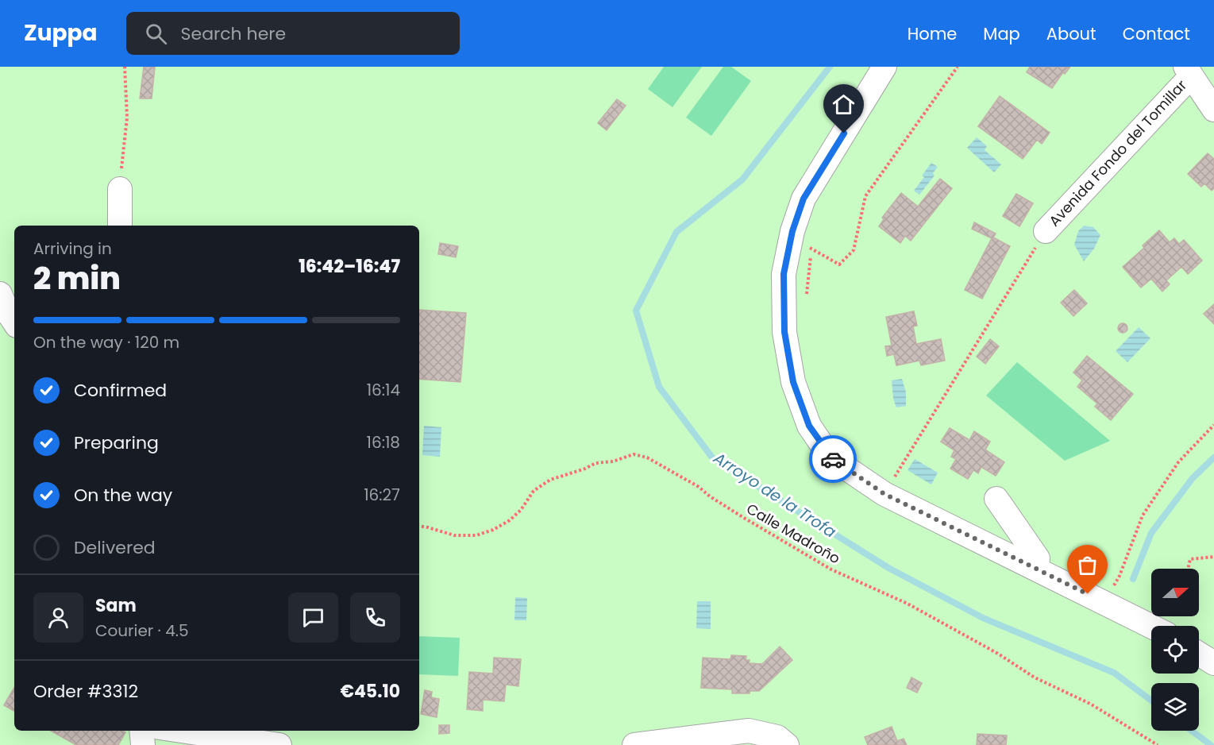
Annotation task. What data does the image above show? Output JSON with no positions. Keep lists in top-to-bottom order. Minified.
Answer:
{"streets":{"street":["Avenida Fondo del Tomillar"],"path":["Calle Madroño"]},"water":["Arroyo de la Trofa"],"north":"right","page":{"header":"Zuppa","search":"Search here","nav":["Home","Map","About","Contact"],"heading":["2 min","Arriving in","16:42–16:47"],"panel":["Sam","Courier · 4.5","Order #3312","€45.10"],"bar":"On the way · 120 m","list":[["Confirmed","16:14"],["Preparing","16:18"],["On the way","16:27"],"Delivered"]}}
